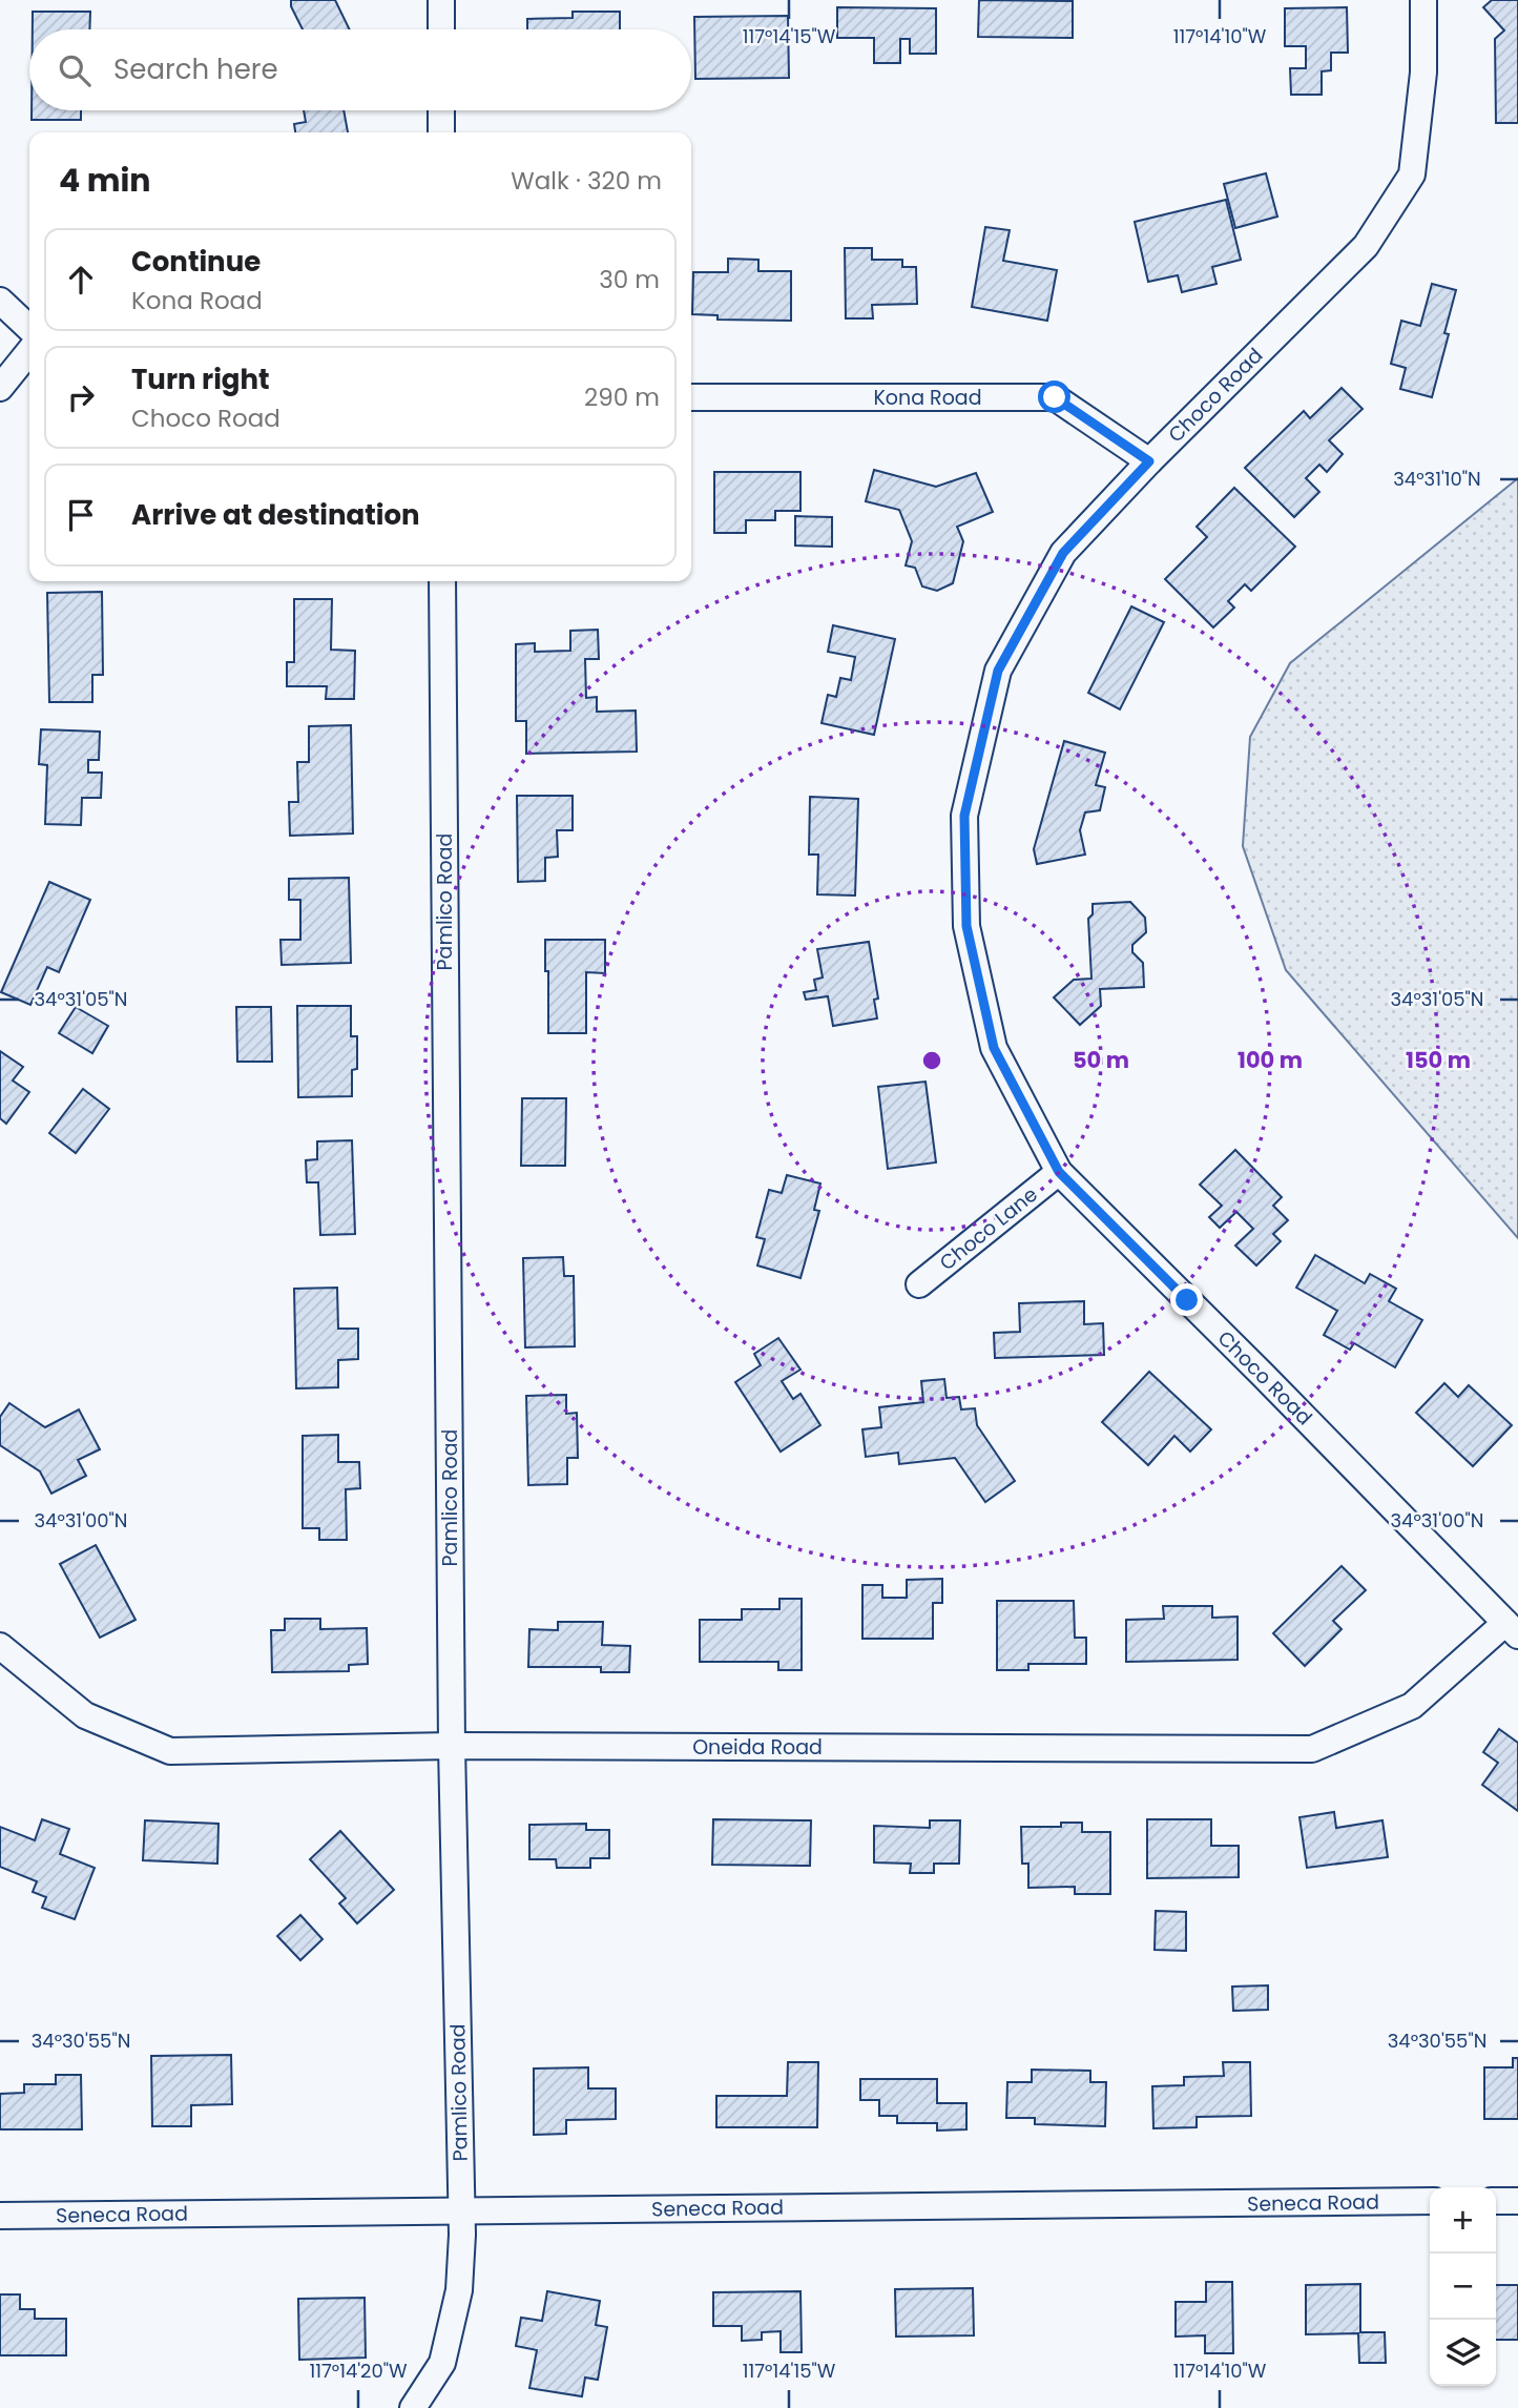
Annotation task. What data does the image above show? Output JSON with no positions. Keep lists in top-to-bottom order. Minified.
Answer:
{"streets":{"street":["Choco Road","Kona Road","Pamlico Road","Choco Lane","Oneida Road","Seneca Road"]},"crossings":[["Choco Road","Kona Road"],["Choco Road","Choco Lane"],["Choco Road","Oneida Road"],["Pamlico Road","Oneida Road"],["Pamlico Road","Seneca Road"]],"page":{"search":"Search here","heading":["4 min","Walk · 320 m"],"list":[["Continue","Kona Road","30 m"],["Turn right","Choco Road","290 m"],"Arrive at destination"],"map_buttons":["+","−"]},"coordinates":["117°14'15\"W","117°14'10\"W","34°31'10\"N","34°31'05\"N","34°31'00\"N","34°30'55\"N","117°14'20\"W"],"rings":["50 m","100 m","150 m"]}
